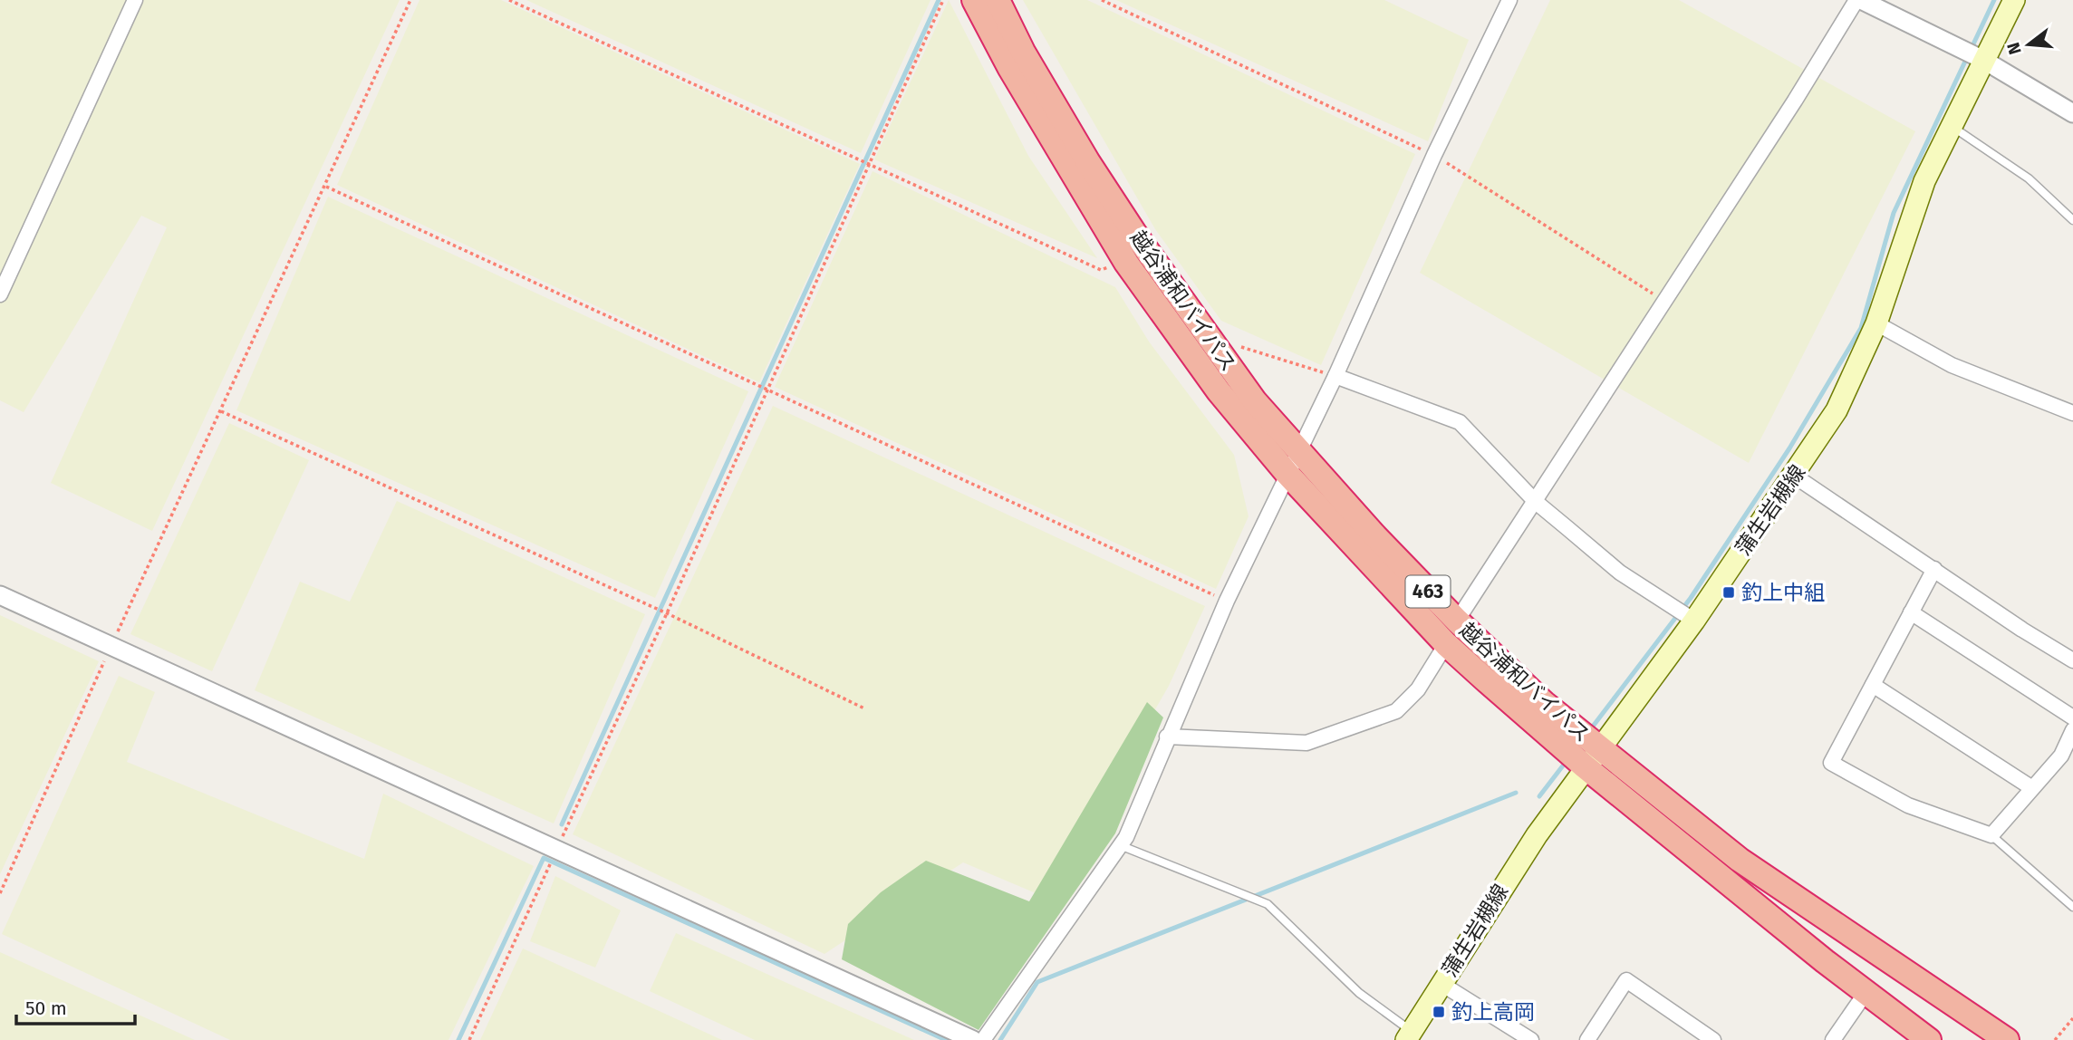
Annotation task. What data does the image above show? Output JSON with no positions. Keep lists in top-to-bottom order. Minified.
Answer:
{"streets":{"highway":["越谷浦和バイパス","463"],"main road":["蒲生岩槻線"]},"crossings":[["越谷浦和バイパス","蒲生岩槻線"]],"places":{"transit":["釣上中組","釣上高岡"]},"scale_bar":"50 m","north":"left"}
